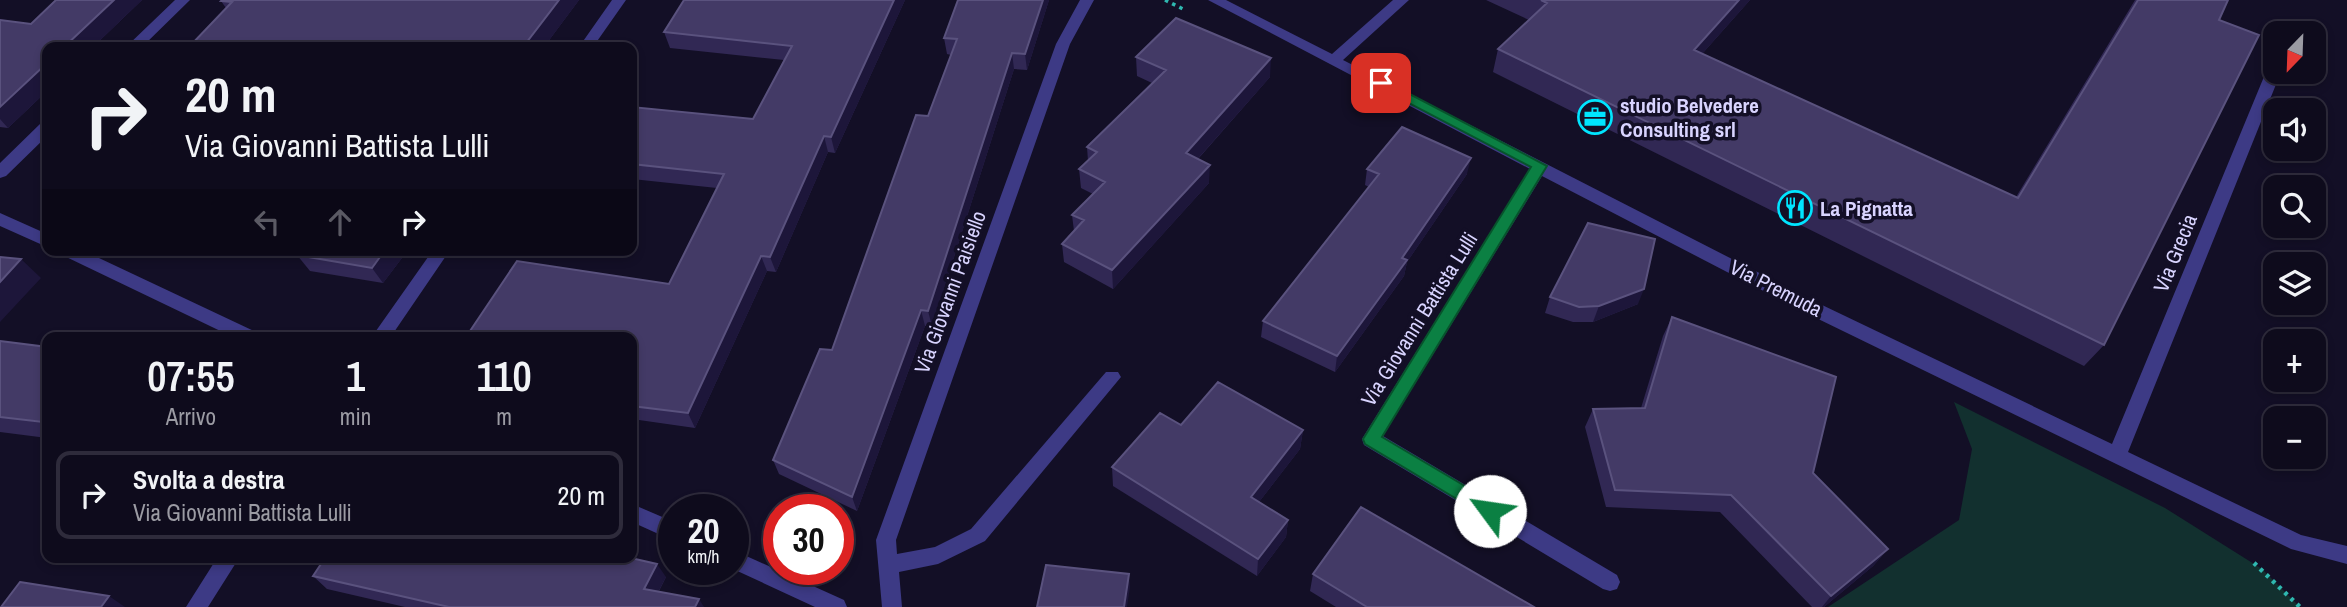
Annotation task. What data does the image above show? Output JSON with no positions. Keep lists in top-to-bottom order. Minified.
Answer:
{"streets":{"street":["Via Grecia","Via Premuda","Via Giovanni Paisiello","Via Giovanni Battista Lulli"]},"crossings":[["Via Grecia","Via Premuda"],["Via Premuda","Via Giovanni Battista Lulli"]],"places":{"office":["studio Belvedere Consulting srl"],"restaurant":["La Pignatta"]},"north":"bottom left","page":{"map_buttons":["+","−"],"turn":["20 m","Via Giovanni Battista Lulli"],"eta":["07:55","Arrivo","1","min","110","m"],"list":[{"name":"Svolta a destra","note":"Via Giovanni Battista Lulli","value":"20 m"}],"speed":"20 km/h","limit":"30"}}
